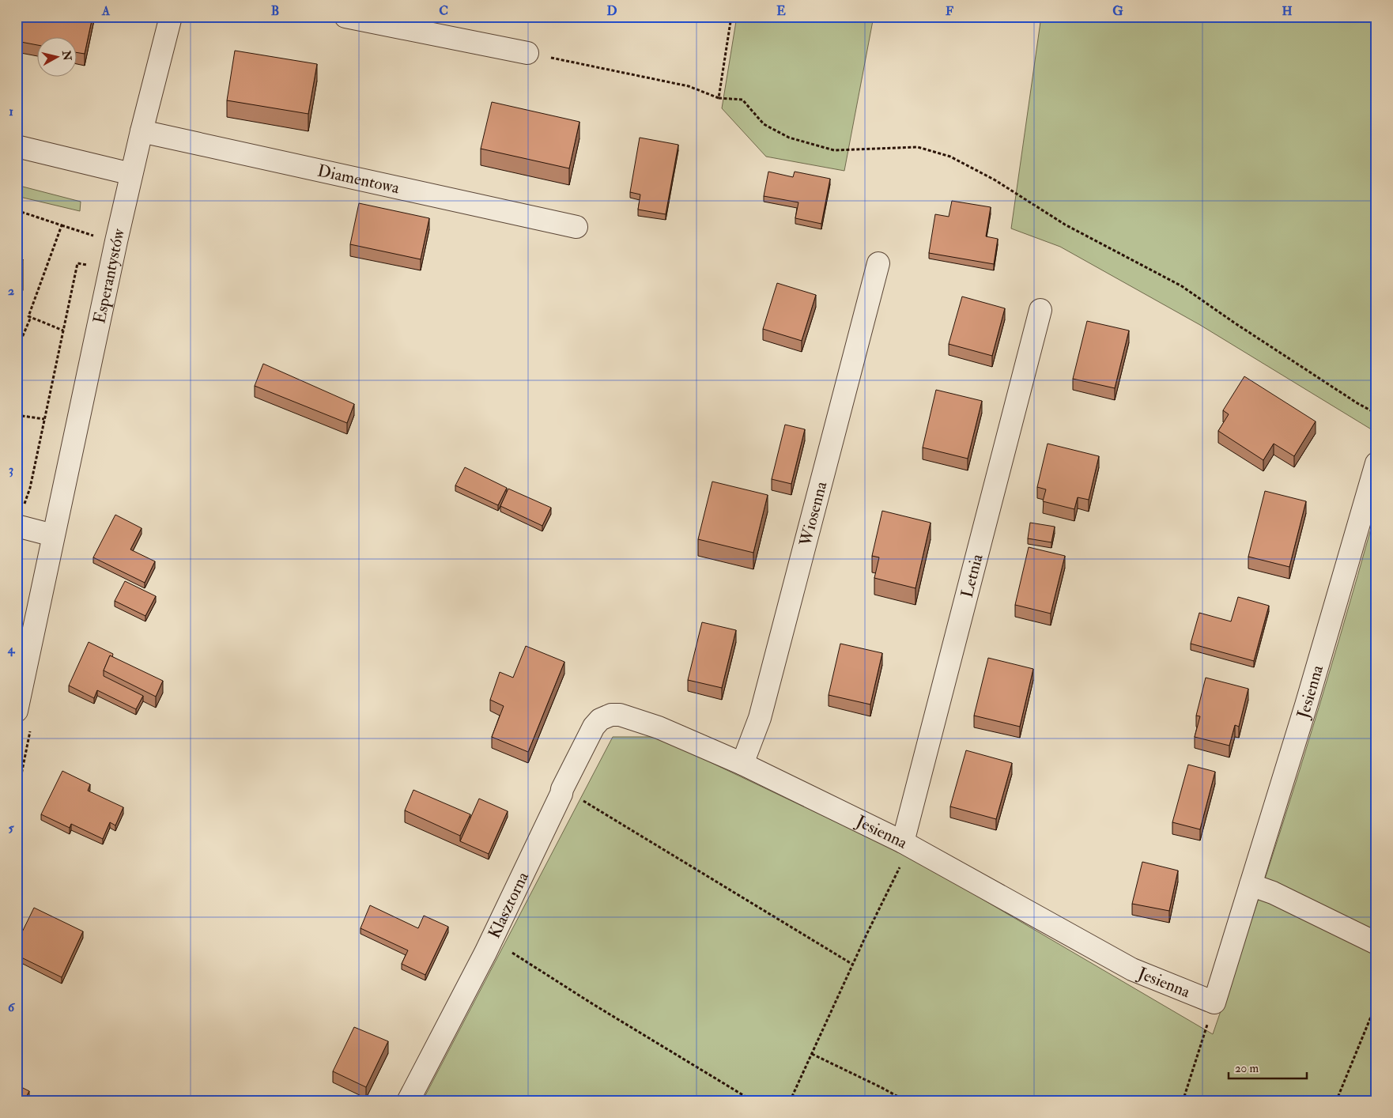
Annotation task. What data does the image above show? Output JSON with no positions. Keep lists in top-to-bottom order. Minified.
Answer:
{"streets":{"street":["Diamentowa","Esperantystów","Wiosenna","Letnia","Jesienna","Klasztorna"]},"crossings":[["Diamentowa","Esperantystów"],["Wiosenna","Jesienna"],["Letnia","Jesienna"],["Jesienna","Klasztorna"]],"scale_bar":"20 m","north":"right","grid":{"columns":["A","B","C","D","E","F","G","H"],"rows":["1","2","3","4","5","6"]}}
